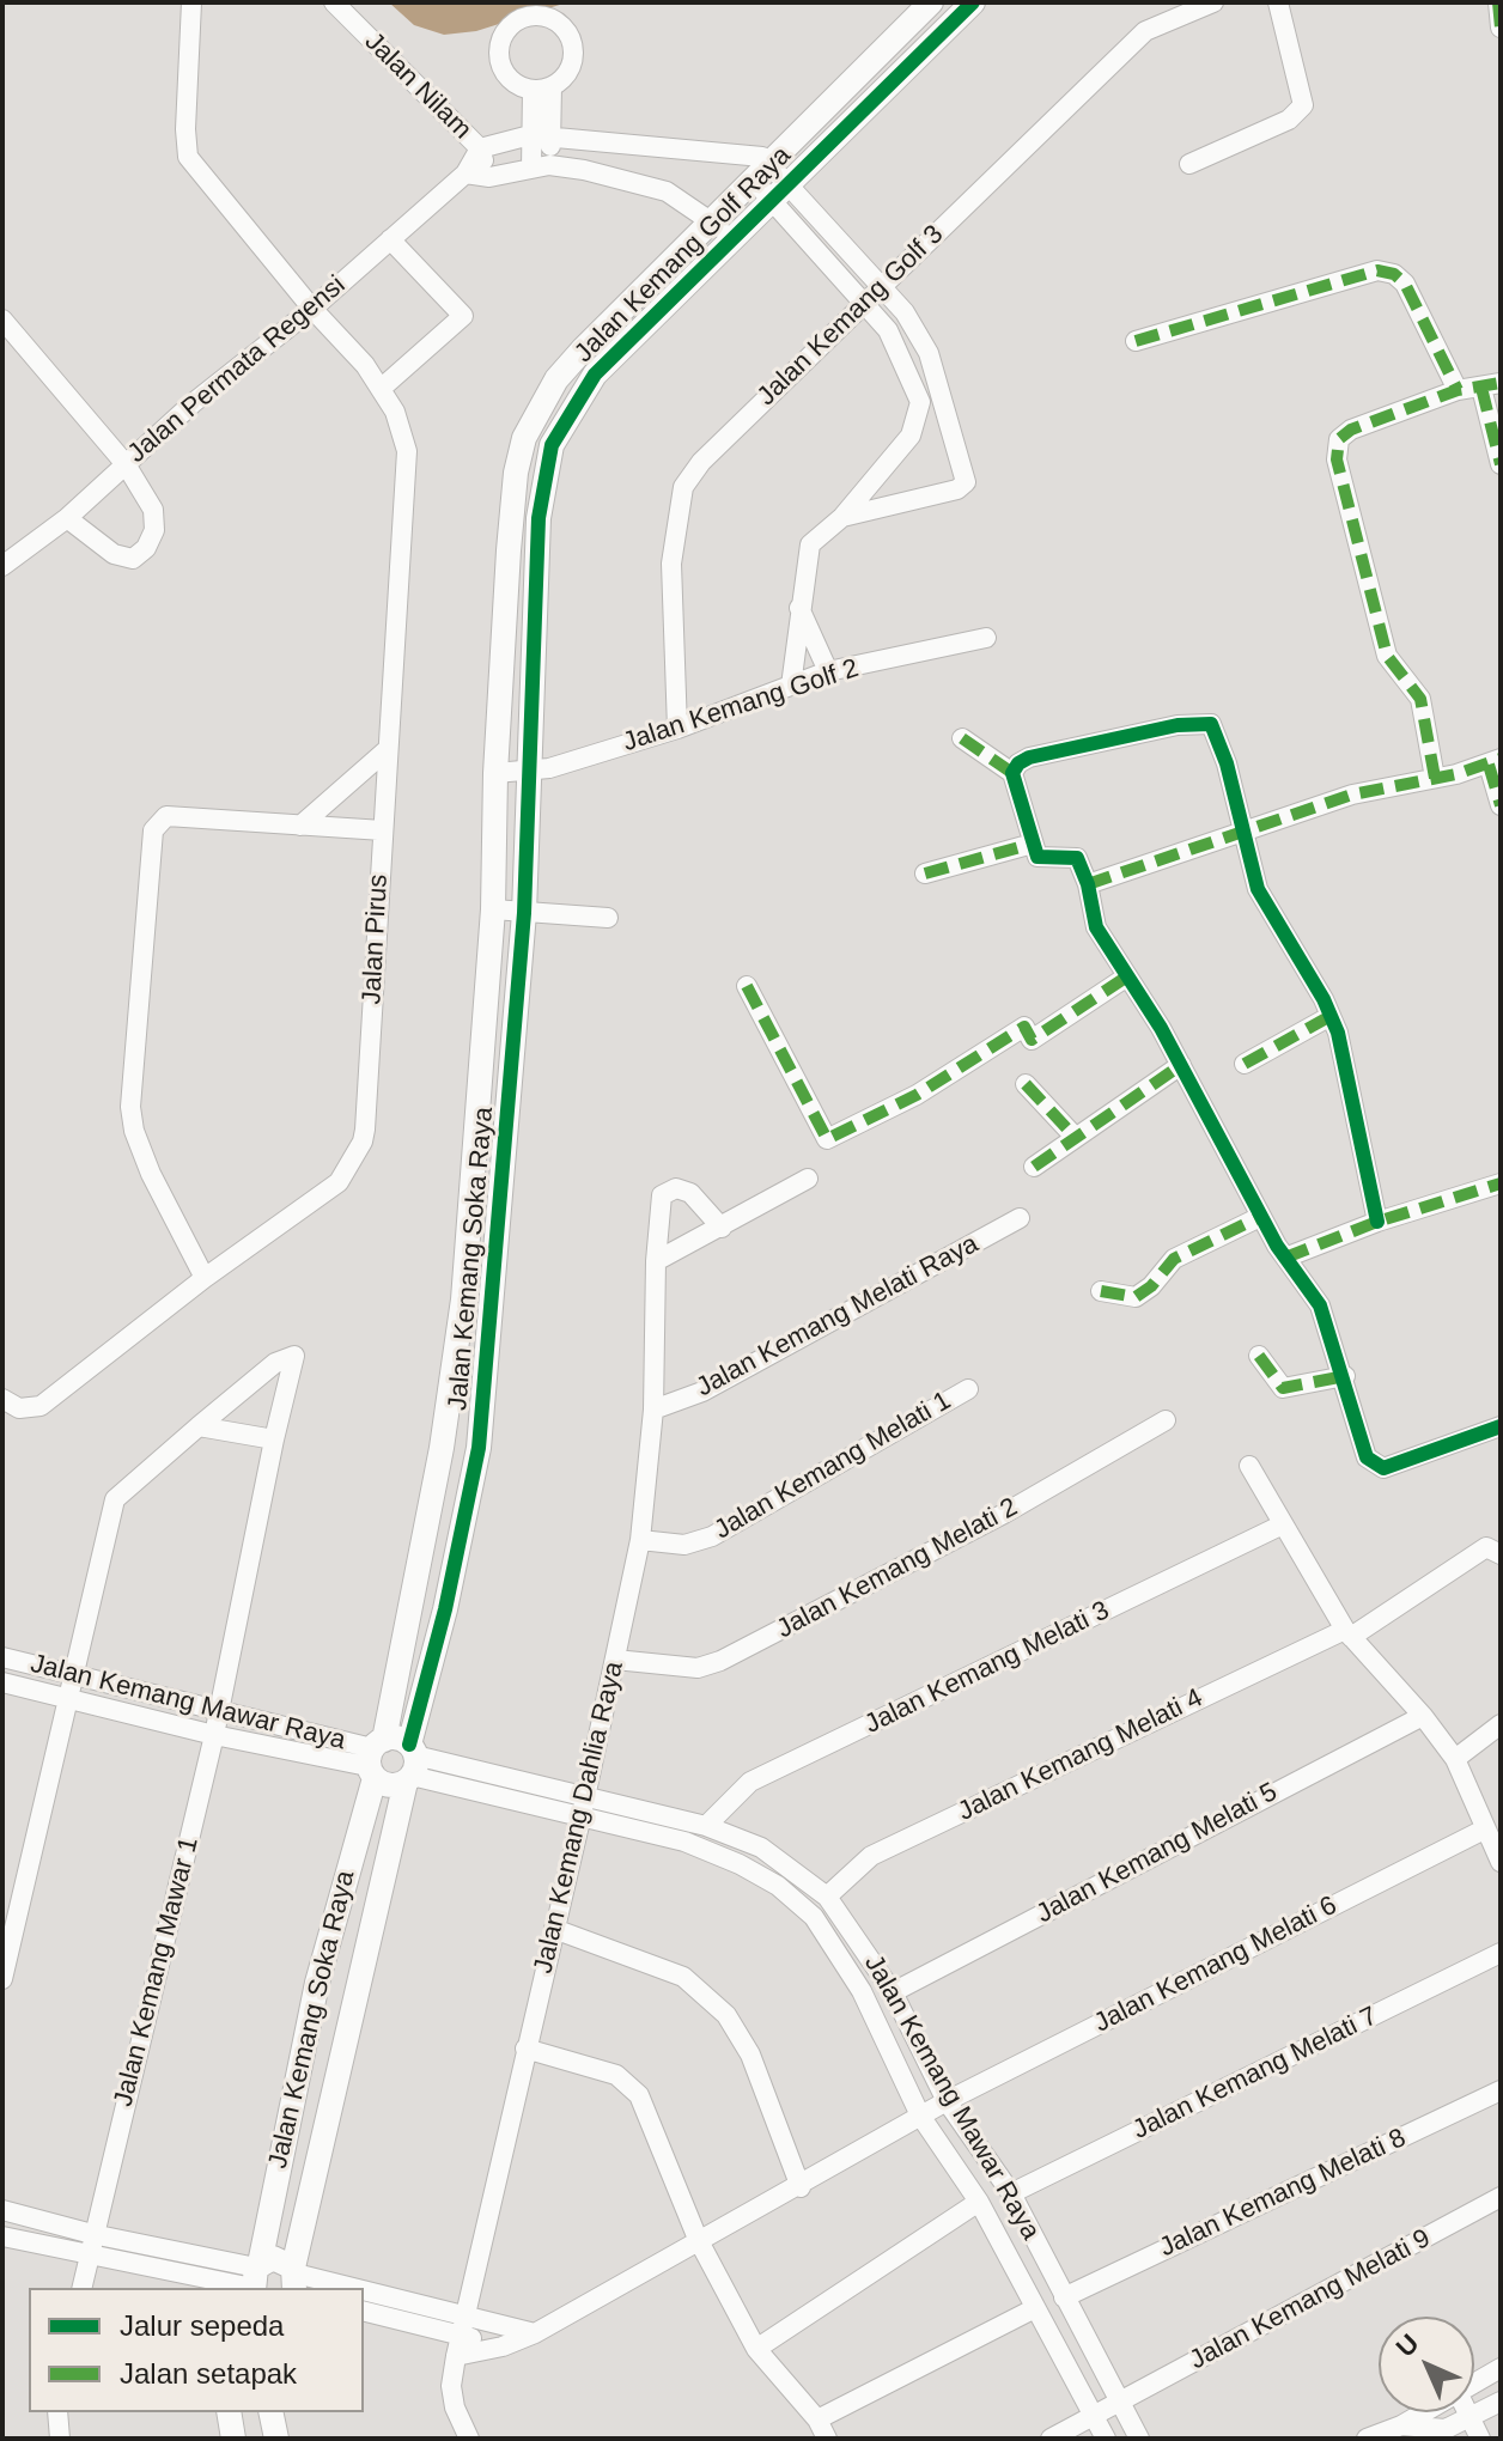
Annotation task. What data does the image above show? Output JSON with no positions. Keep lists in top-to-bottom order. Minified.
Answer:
{"streets":{"street":["Jalan Nilam","Jalan Kemang Golf Raya","Jalan Kemang Golf 3","Jalan Permata Regensi","Jalan Kemang Golf 2","Jalan Pirus","Jalan Kemang Soka Raya","Jalan Kemang Melati Raya","Jalan Kemang Melati 1","Jalan Kemang Melati 2","Jalan Kemang Melati 3","Jalan Kemang Mawar Raya","Jalan Kemang Melati 4","Jalan Kemang Dahlia Raya","Jalan Kemang Melati 5","Jalan Kemang Melati 6","Jalan Kemang Mawar 1","Jalan Kemang Melati 7","Jalan Kemang Melati 8","Jalan Kemang Melati 9"]},"crossings":[["Jalan Nilam","Jalan Permata Regensi"],["Jalan Kemang Golf Raya","Jalan Kemang Golf 2"],["Jalan Kemang Golf Raya","Jalan Kemang Soka Raya"],["Jalan Kemang Golf 3","Jalan Kemang Golf 2"],["Jalan Permata Regensi","Jalan Pirus"],["Jalan Kemang Golf 2","Jalan Kemang Soka Raya"],["Jalan Kemang Soka Raya","Jalan Kemang Mawar Raya"],["Jalan Kemang Melati Raya","Jalan Kemang Dahlia Raya"],["Jalan Kemang Melati 1","Jalan Kemang Dahlia Raya"],["Jalan Kemang Melati 2","Jalan Kemang Dahlia Raya"],["Jalan Kemang Melati 3","Jalan Kemang Mawar Raya"],["Jalan Kemang Mawar Raya","Jalan Kemang Melati 4"],["Jalan Kemang Mawar Raya","Jalan Kemang Dahlia Raya"],["Jalan Kemang Mawar Raya","Jalan Kemang Melati 5"],["Jalan Kemang Mawar Raya","Jalan Kemang Melati 6"],["Jalan Kemang Mawar Raya","Jalan Kemang Mawar 1"],["Jalan Kemang Mawar Raya","Jalan Kemang Melati 7"],["Jalan Kemang Mawar Raya","Jalan Kemang Melati 8"],["Jalan Kemang Mawar Raya","Jalan Kemang Melati 9"],["Jalan Kemang Dahlia Raya","Jalan Kemang Melati 6"]],"legend":["Jalur sepeda","Jalan setapak"],"north":"top left"}
